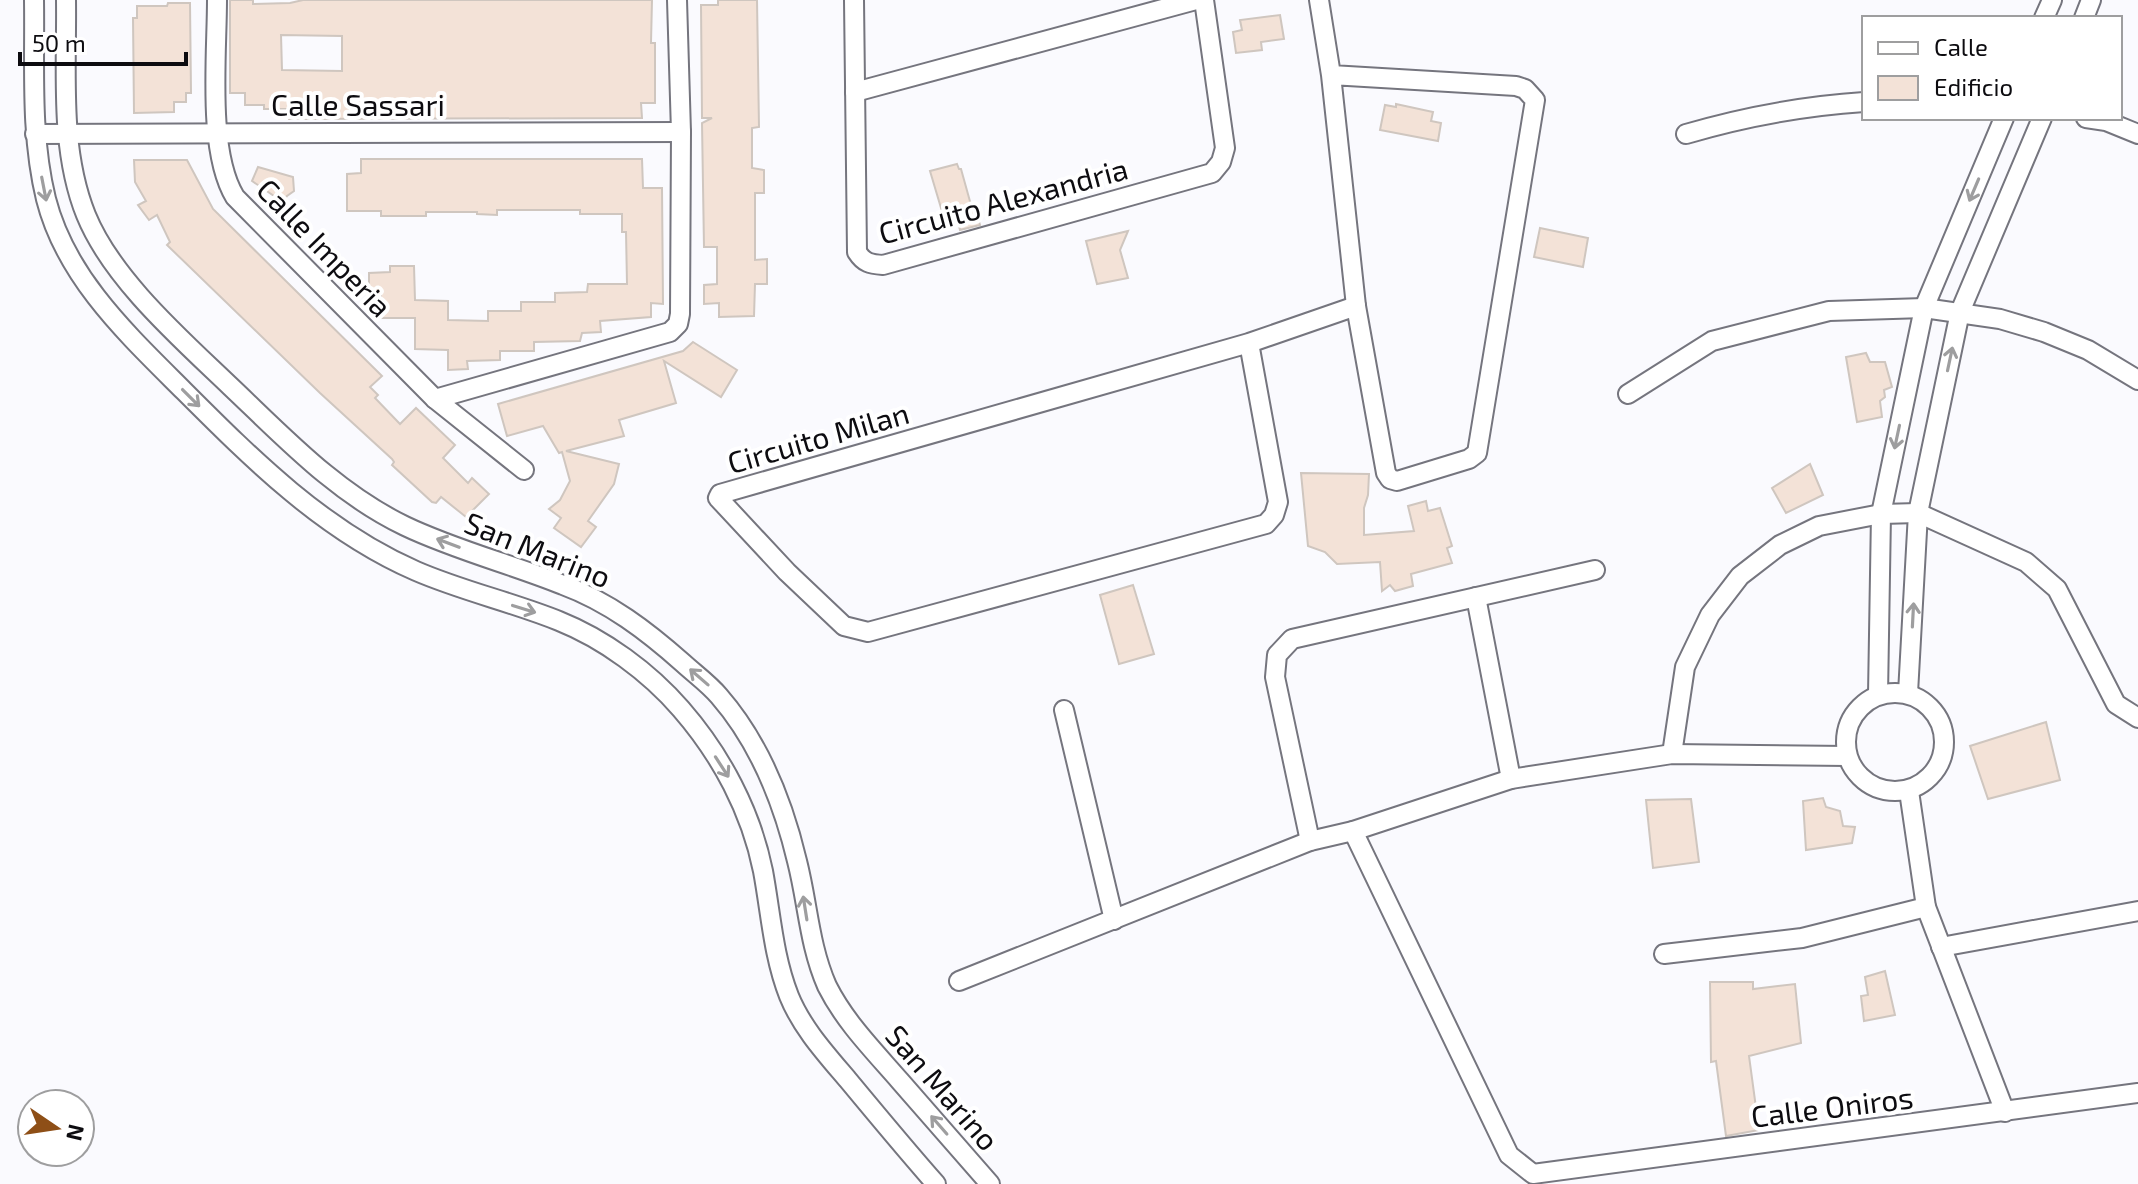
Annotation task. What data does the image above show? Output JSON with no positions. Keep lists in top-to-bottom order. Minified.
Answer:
{"streets":{"street":["Calle Sassari","Circuito Alexandria","Calle Imperia","Circuito Milan","San Marino","Calle Oniros"]},"crossings":[["Calle Sassari","Calle Imperia"],["Calle Sassari","San Marino"]],"legend":["Calle","Edificio"],"scale_bar":"50 m","north":"right"}
